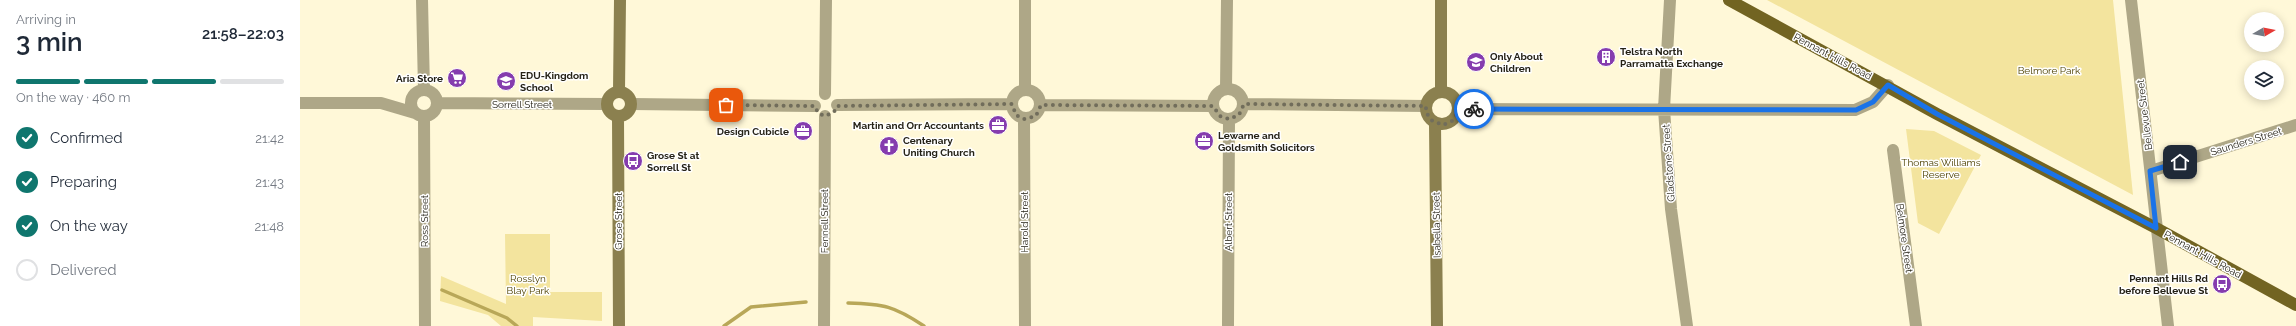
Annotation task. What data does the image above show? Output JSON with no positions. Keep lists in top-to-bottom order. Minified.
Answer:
{"streets":{"main road":["Pennant Hills Road"],"street":["Sorrell Street","Bellevue Street","Saunders Street","Gladstone Street","Ross Street","Grose Street","Fennell Street","Harold Street","Albert Street","Isabella Street","Belmore Street"]},"crossings":[["Pennant Hills Road","Bellevue Street"],["Sorrell Street","Ross Street"],["Sorrell Street","Grose Street"],["Bellevue Street","Saunders Street"]],"parks":["Belmore Park","Thomas Williams Reserve","Rosslyn Blay Park"],"places":{"building":["Telstra North Parramatta Exchange"],"school or university":["Only About Children","EDU-Kingdom School"],"supermarket":["Aria Store"],"office":["Martin and Orr Accountants","Design Cubicle","Lewarne and Goldsmith Solicitors"],"church":["Centenary Uniting Church"],"bus stop":["Grose St at Sorrell St","Pennant Hills Rd before Bellevue St"]},"north":"right","page":{"heading":["3 min","Arriving in","21:58–22:03"],"bar":"On the way · 460 m","list":[["Confirmed","21:42"],["Preparing","21:43"],["On the way","21:48"],"Delivered"]}}
